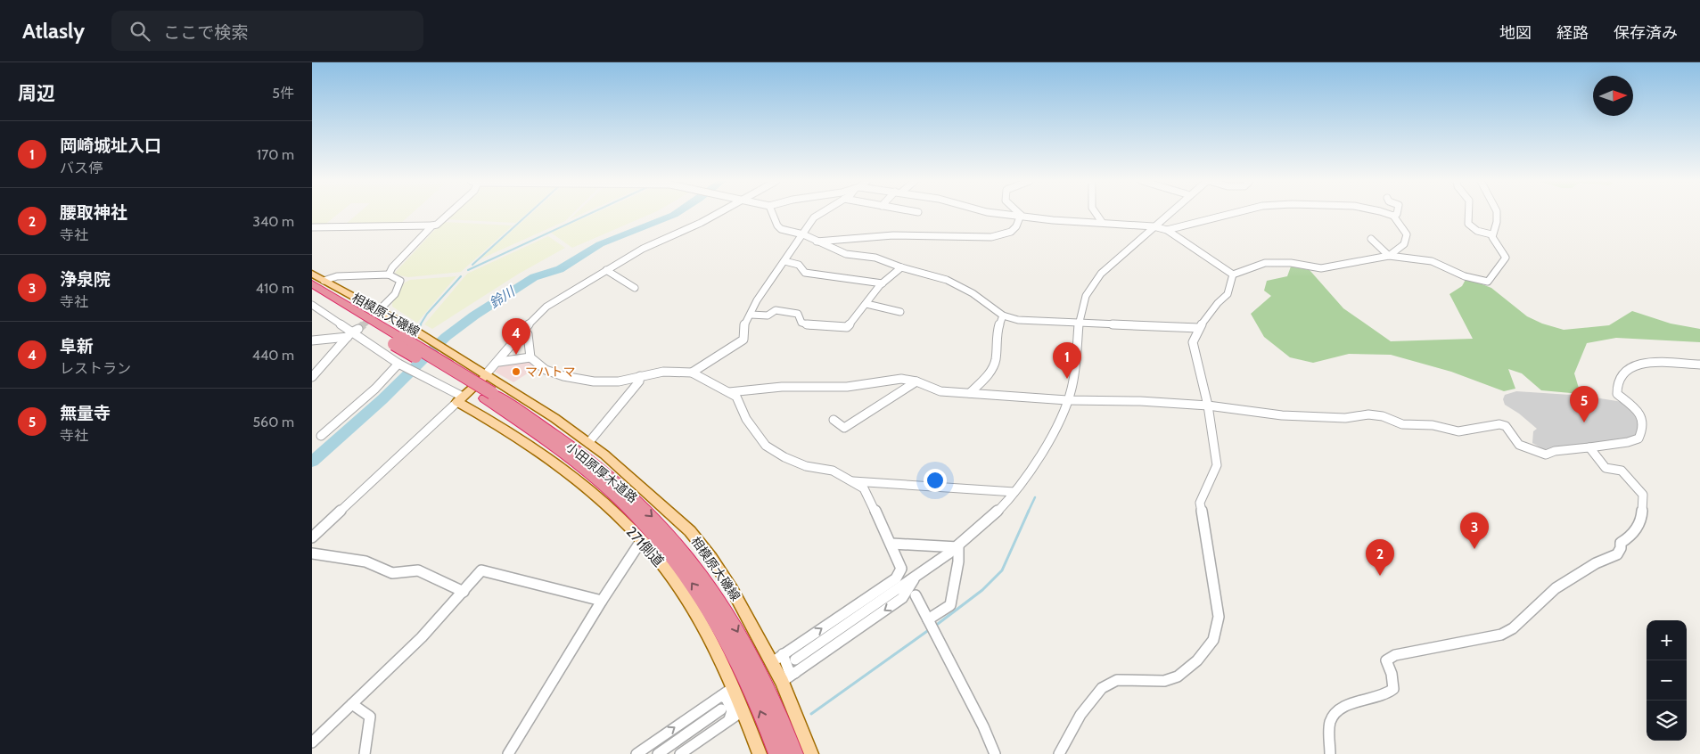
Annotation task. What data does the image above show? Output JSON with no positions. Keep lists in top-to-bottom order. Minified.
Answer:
{"streets":{"highway":["小田原厚木道路"],"main road":["相模原大磯線","271側道"]},"water":["鈴川"],"places":["マハトマ"],"north":"right","page":{"header":"Atlasly","search":"ここで検索","nav":["地図","経路","保存済み"],"heading":["周辺","5件"],"list":[{"mark":"1","name":"岡崎城址入口","note":"バス停","value":"170 m"},{"mark":"2","name":"腰取神社","note":"寺社","value":"340 m"},{"mark":"3","name":"浄泉院","note":"寺社","value":"410 m"},{"mark":"4","name":"阜新","note":"レストラン","value":"440 m"},{"mark":"5","name":"無量寺","note":"寺社","value":"560 m"}],"pins":["4","1","5","3","2"],"map_buttons":["+","−"]}}
